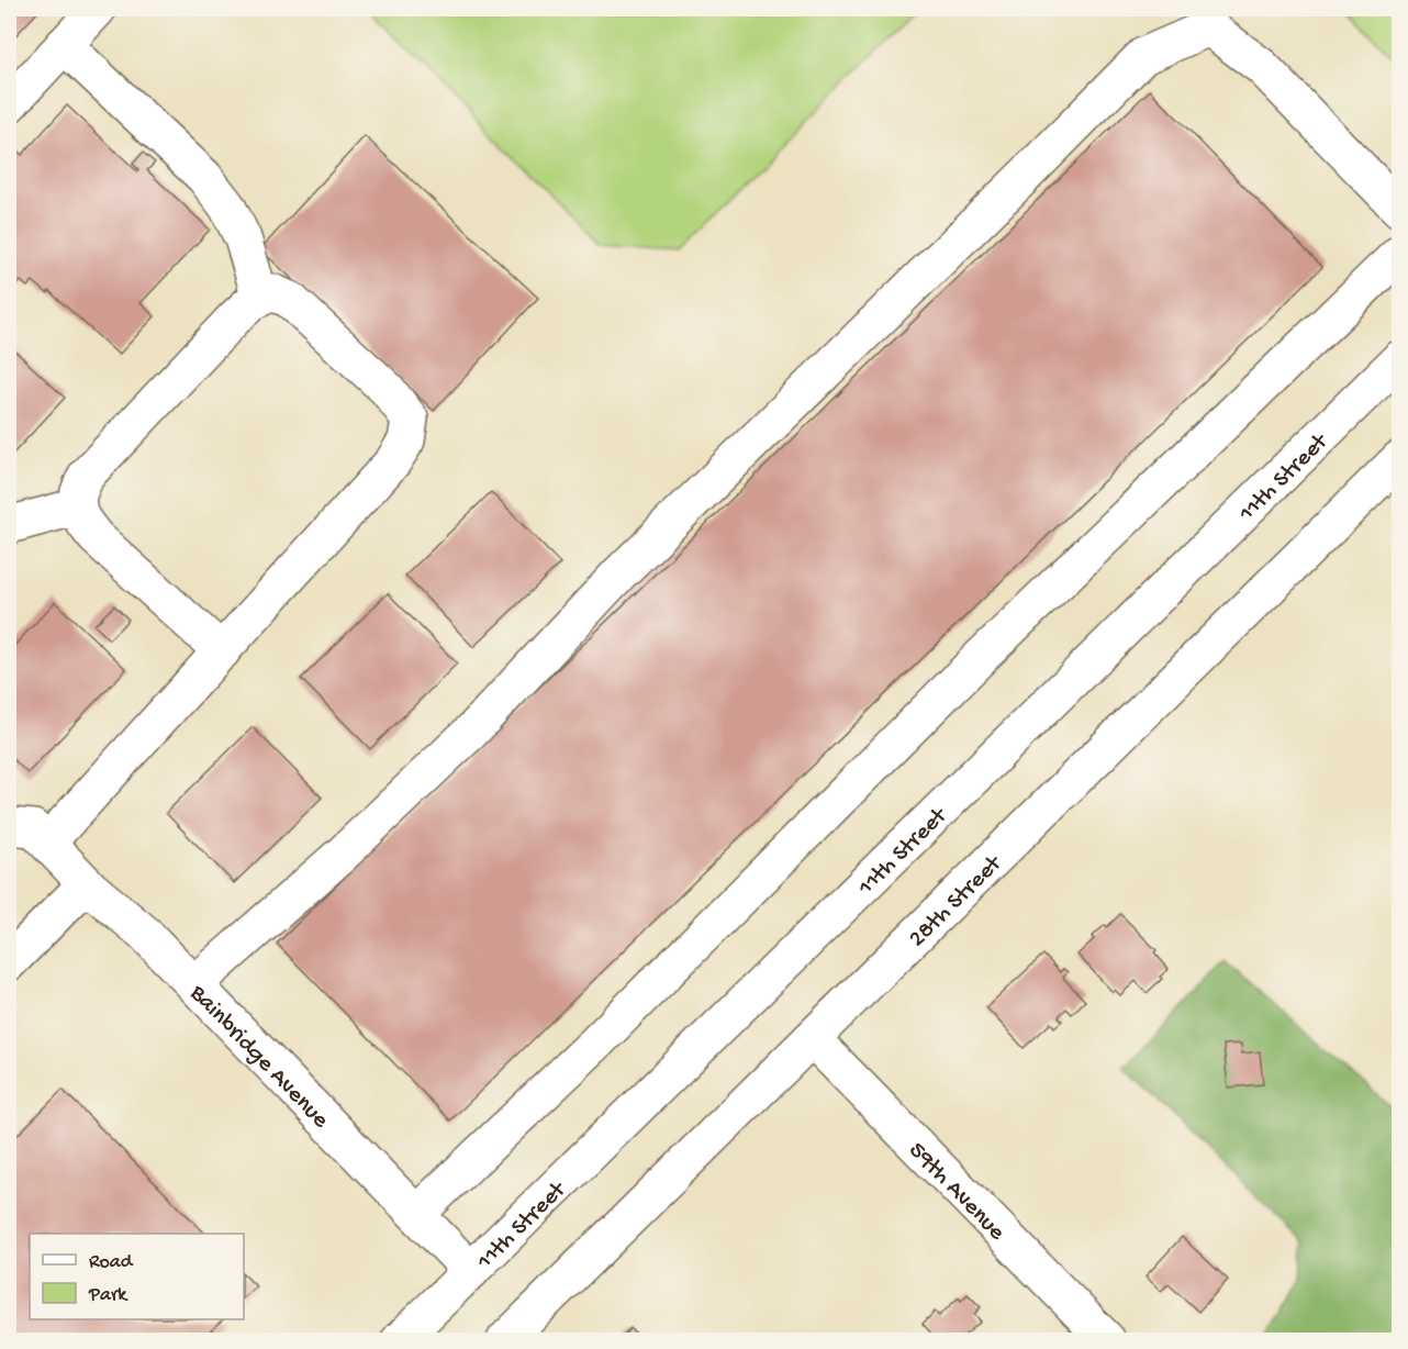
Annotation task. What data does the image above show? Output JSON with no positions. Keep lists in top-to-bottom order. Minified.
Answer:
{"streets":{"street":["11th Street","28th Street","Bainbridge Avenue","59th Avenue"]},"crossings":[["11th Street","Bainbridge Avenue"],["28th Street","59th Avenue"]],"legend":["Road","Park"]}
